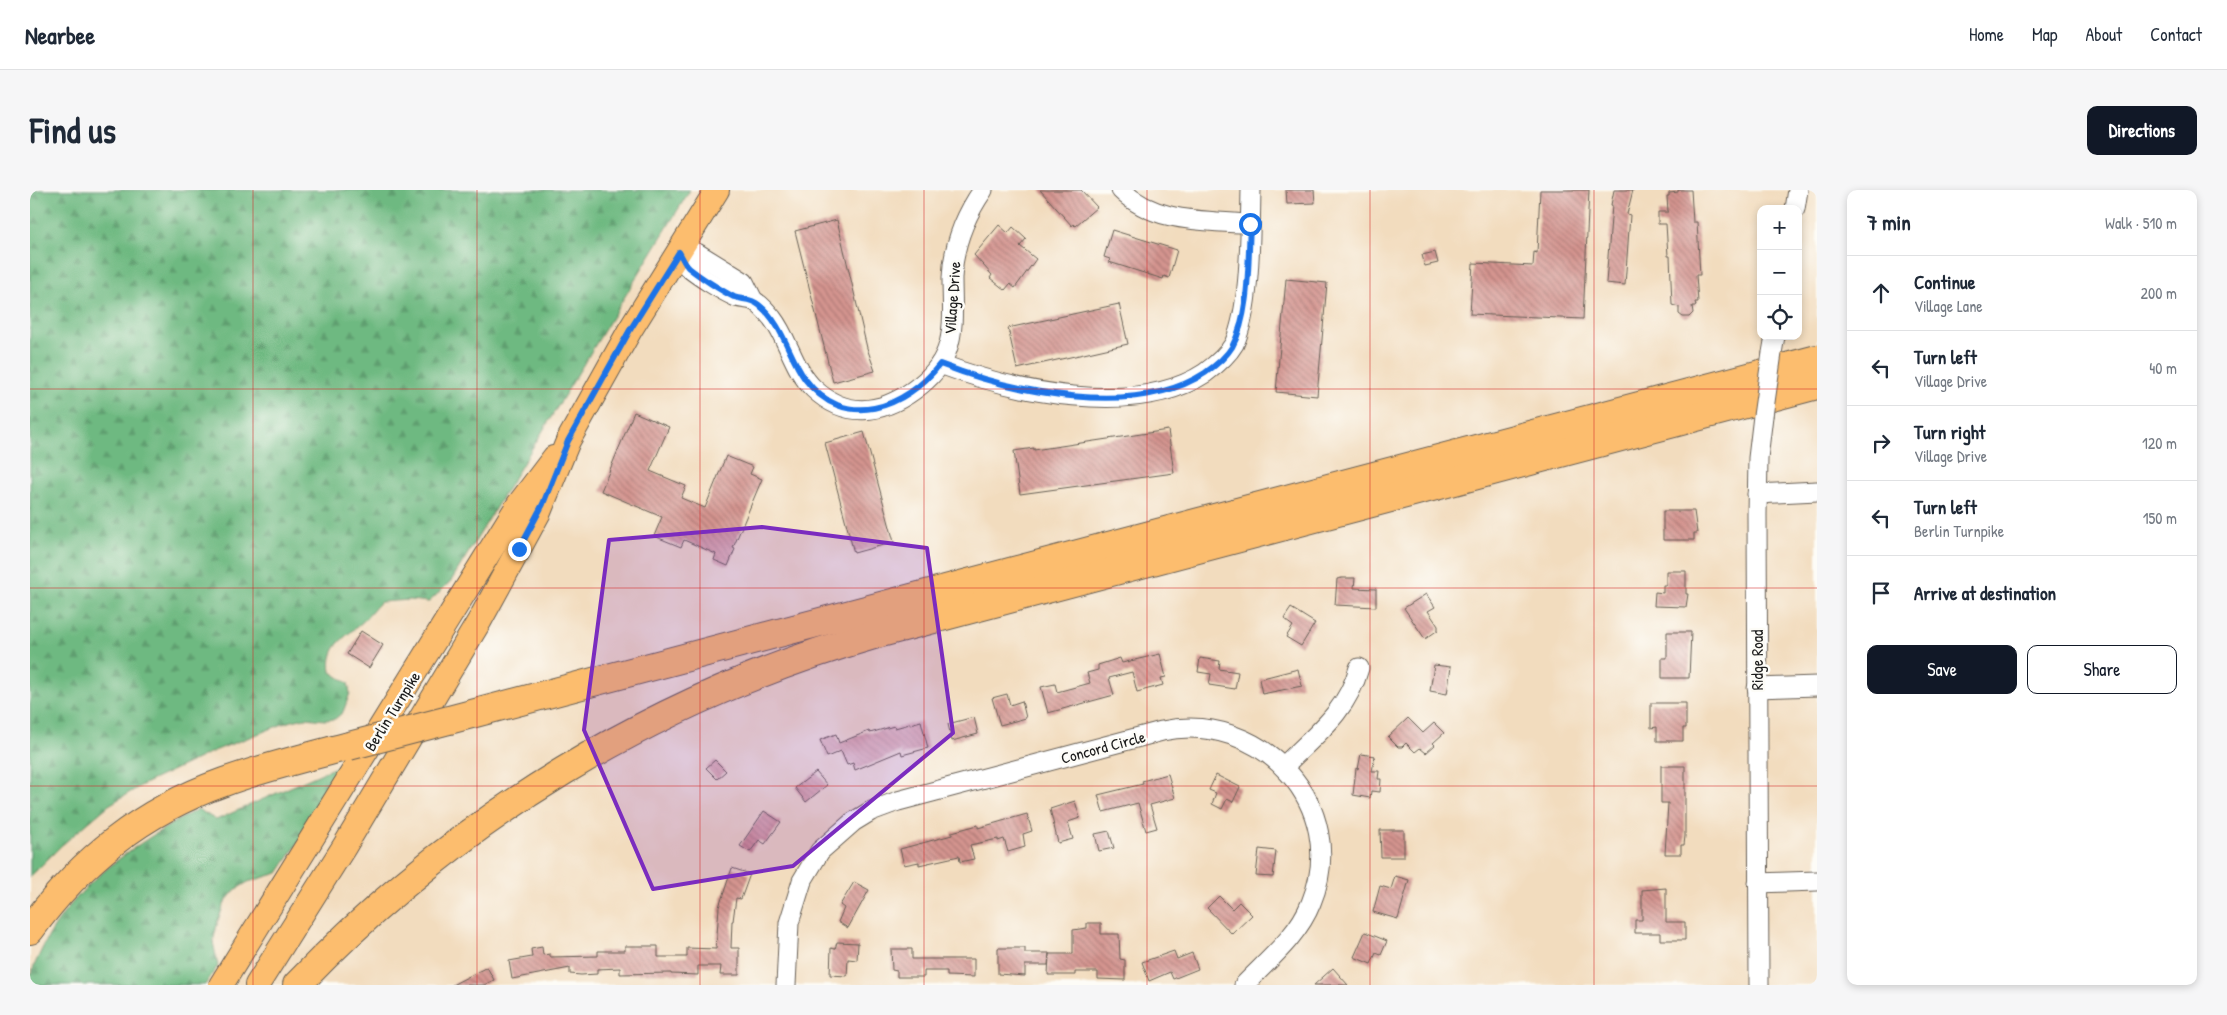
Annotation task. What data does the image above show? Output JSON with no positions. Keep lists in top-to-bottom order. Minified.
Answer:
{"streets":{"main road":["Berlin Turnpike"],"street":["Village Drive","Ridge Road","Concord Circle"]},"crossings":[["Village Drive","Berlin Turnpike"]],"page":{"header":"Nearbee","nav":["Home","Map","About","Contact"],"buttons":["Directions",["Save","Share"]],"title":"Find us","heading":["7 min","Walk · 510 m"],"map_buttons":["+","−"],"list":[["Continue","Village Lane","200 m"],["Turn left","Village Drive","40 m"],["Turn right","Village Drive","120 m"],["Turn left","Berlin Turnpike","150 m"],"Arrive at destination"]}}
